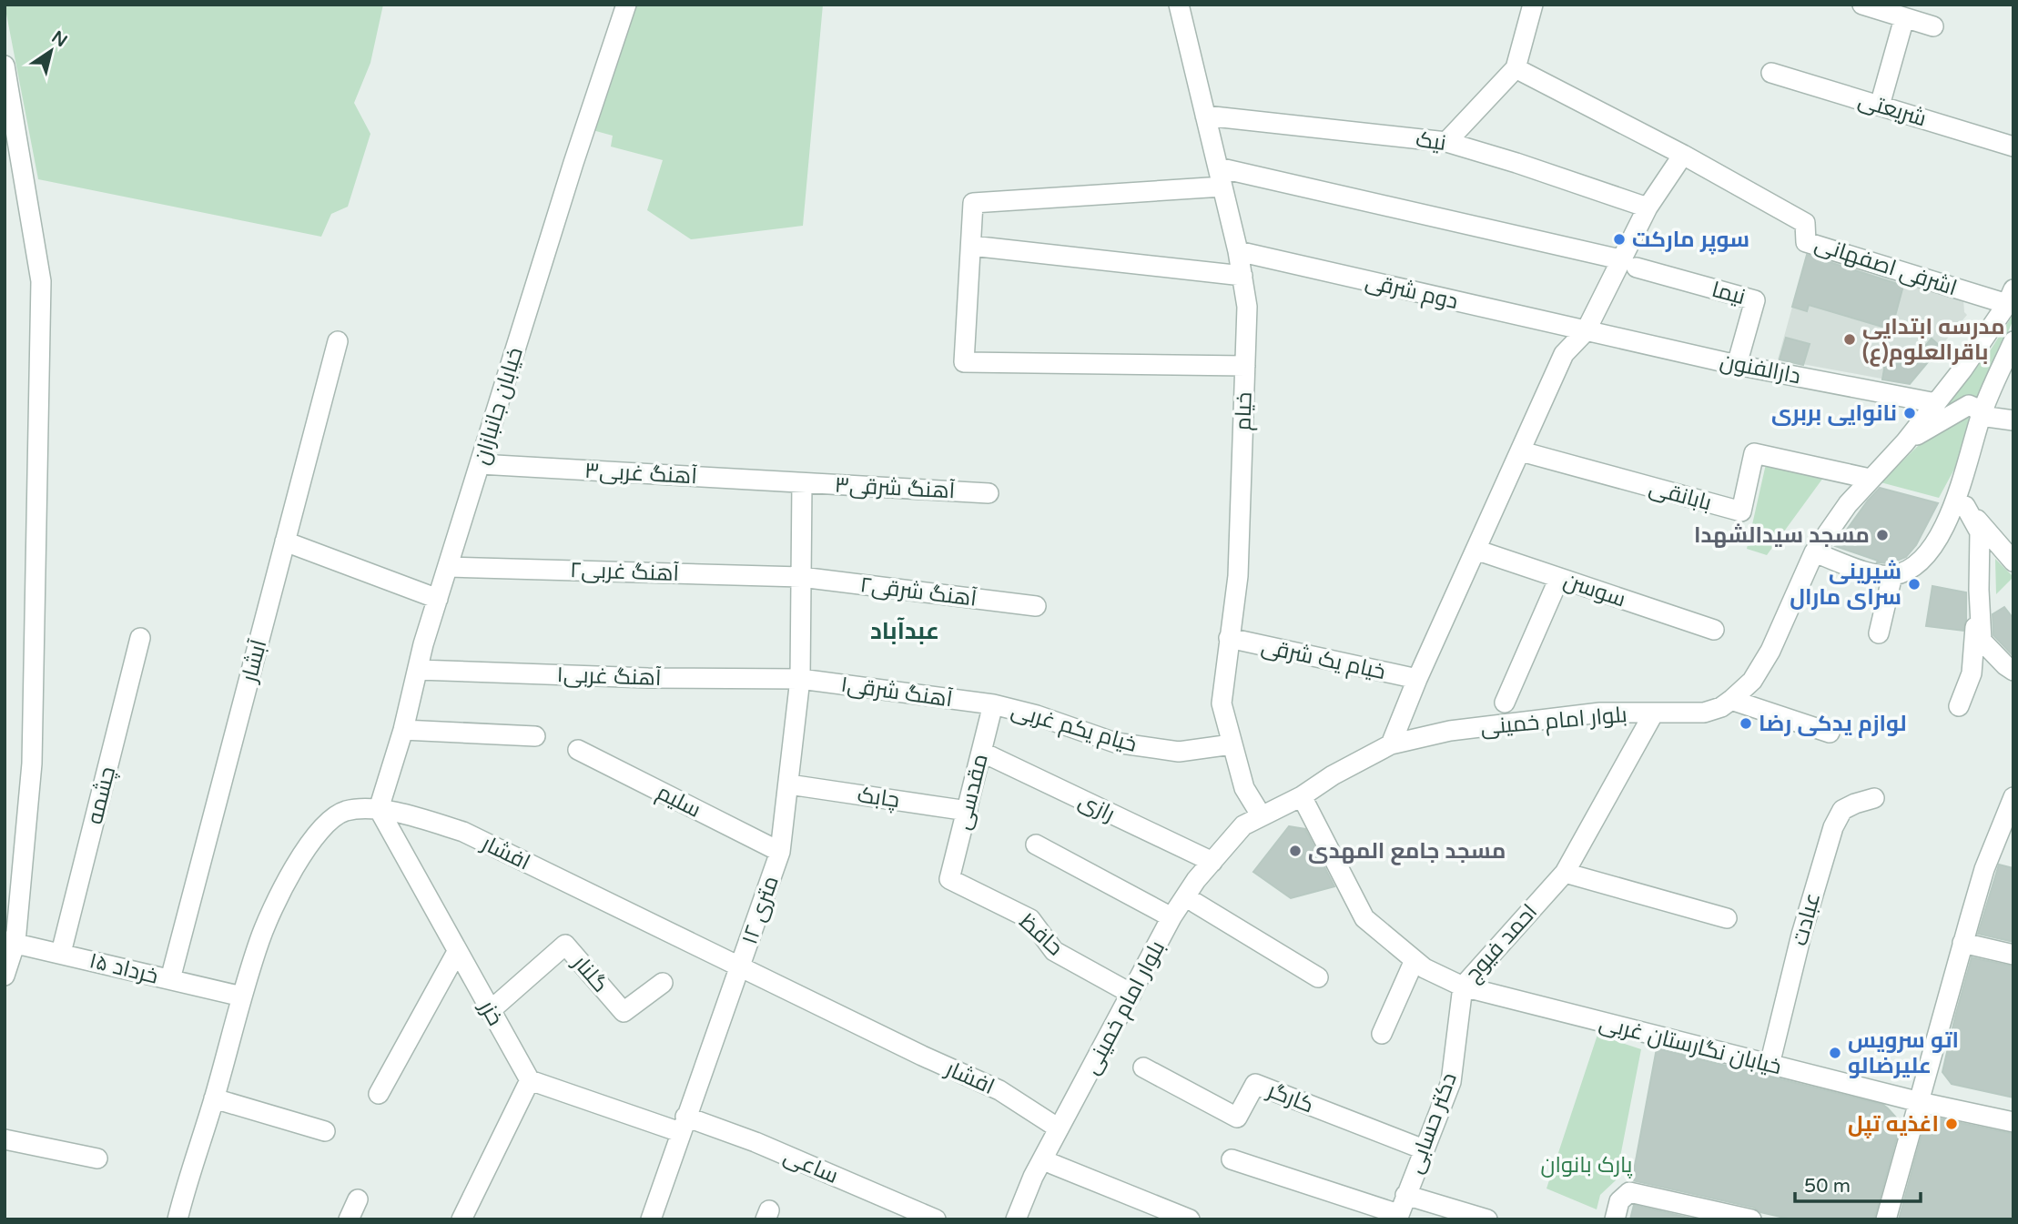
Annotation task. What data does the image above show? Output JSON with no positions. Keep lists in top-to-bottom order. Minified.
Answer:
{"streets":{"street":["شریعتی","نیک","اشرفی اصفهانی","دوم شرقی","نیما","دارالفنون","خیابان جانبازان","خیام","آهنگ غربی۳","آهنگ شرقی۳","بابانقی","آهنگ غربی۲","سوسن","آهنگ شرقی۲","خیام یک شرقی","آبشار","آهنگ غربی۱","آهنگ شرقی۱","بلوار امام خمینی","خیام یکم غربی","مقدسی","چشمه","چابک","سلیم","رازی","افشار","۱۲ متری","عبادت","حافظ","احمد فیوج","۱۵ خرداد","گلنار","خزر","خیابان نگارستان غربی","کارگر","دکتر حسابی","ساعی"]},"crossings":[["نیک","خیام"],["اشرفی اصفهانی","بلوار امام خمینی"],["دوم شرقی","دارالفنون"],["دوم شرقی","خیام"],["نیما","دارالفنون"],["دارالفنون","بلوار امام خمینی"],["خیابان جانبازان","آهنگ غربی۳"],["خیابان جانبازان","آهنگ غربی۲"],["خیابان جانبازان","آهنگ غربی۱"],["خیابان جانبازان","افشار"],["خیابان جانبازان","خزر"],["خیام","خیام یک شرقی"],["خیام","بلوار امام خمینی"],["خیام","خیام یکم غربی"],["آهنگ غربی۳","آهنگ شرقی۳"],["آهنگ غربی۳","۱۲ متری"],["آهنگ شرقی۳","۱۲ متری"],["بابانقی","بلوار امام خمینی"],["آهنگ غربی۲","آهنگ شرقی۲"],["آهنگ غربی۲","۱۲ متری"],["آهنگ شرقی۲","۱۲ متری"],["آبشار","۱۵ خرداد"],["آهنگ غربی۱","آهنگ شرقی۱"],["آهنگ غربی۱","۱۲ متری"],["آهنگ شرقی۱","خیام یکم غربی"],["آهنگ شرقی۱","مقدسی"],["آهنگ شرقی۱","۱۲ متری"],["بلوار امام خمینی","رازی"],["بلوار امام خمینی","افشار"],["بلوار امام خمینی","حافظ"],["بلوار امام خمینی","احمد فیوج"],["خیام یکم غربی","مقدسی"],["مقدسی","چابک"],["مقدسی","رازی"],["مقدسی","حافظ"],["چشمه","۱۵ خرداد"],["چابک","۱۲ متری"],["سلیم","۱۲ متری"],["افشار","۱۲ متری"],["افشار","۱۵ خرداد"],["افشار","خزر"],["۱۲ متری","ساعی"],["عبادت","خیابان نگارستان غربی"],["احمد فیوج","خیابان نگارستان غربی"],["احمد فیوج","دکتر حسابی"],["گلنار","خزر"],["خزر","ساعی"],["خیابان نگارستان غربی","دکتر حسابی"],["کارگر","دکتر حسابی"]],"districts":["عبدآباد"],"parks":["پارک بانوان"],"places":["سوپر مارکت","مدرسه ابتدایی باقرالعلوم(ع)","نانوایی بربری","مسجد سیدالشهدا","شیرینی سرای مارال","لوازم یدکی رضا","مسجد جامع المهدی","اتو سرویس علیرضالو","اغذیه تپل"],"scale_bar":"50 m","north":"top right"}
